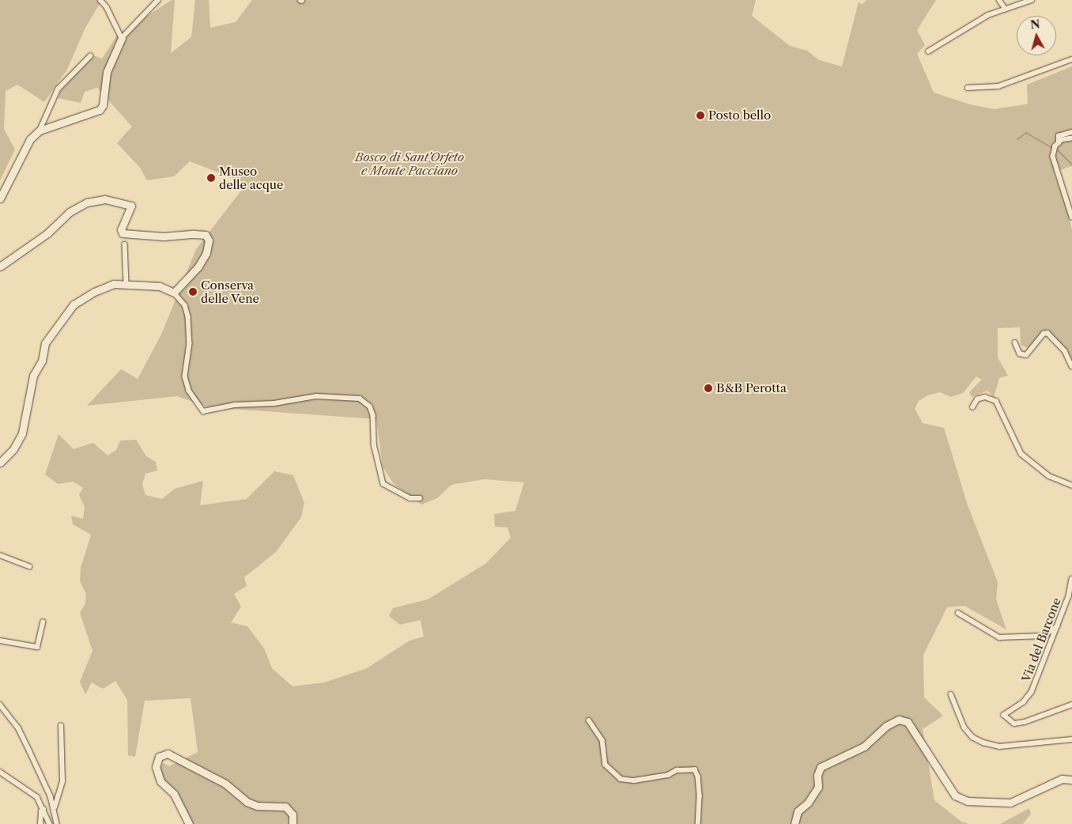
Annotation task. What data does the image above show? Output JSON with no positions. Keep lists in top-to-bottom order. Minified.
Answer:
{"streets":{"street":["Via del Barcone"]},"parks":["Bosco di Sant'Orfeto e Monte Pacciano"],"places":["Posto bello","Museo delle acque","Conserva delle Vene","B&B Perotta"],"north":"top"}
